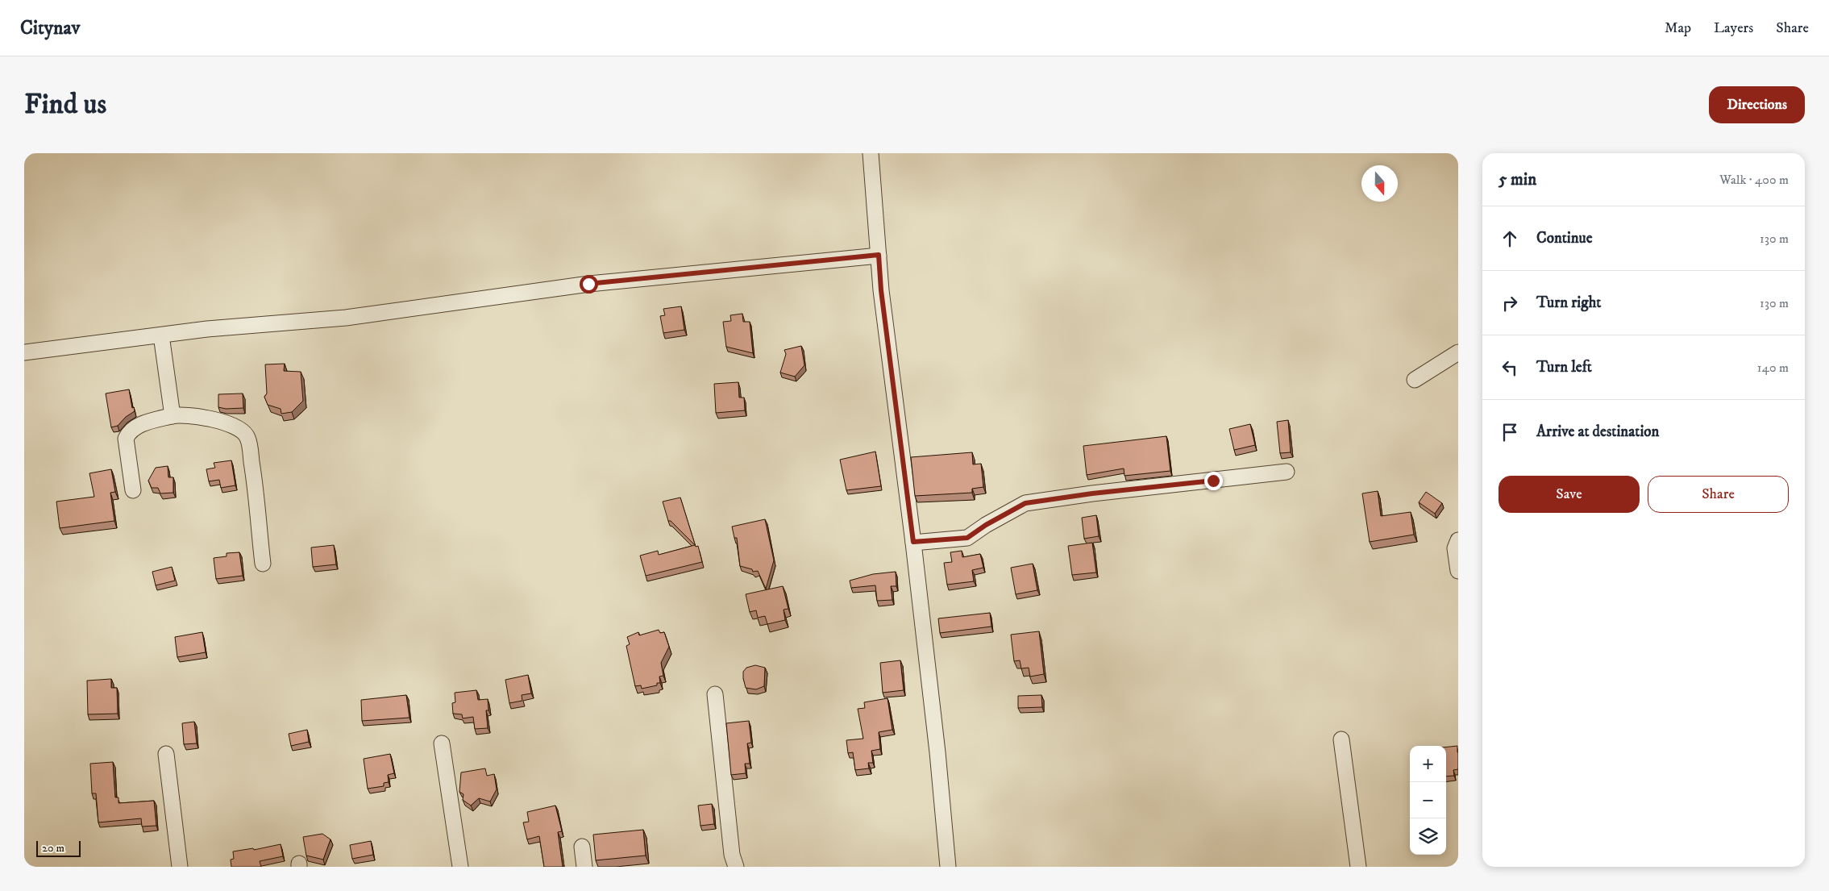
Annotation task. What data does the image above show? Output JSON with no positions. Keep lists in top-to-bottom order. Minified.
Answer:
{"scale_bar":"20 m","north":"bottom","page":{"header":"Citynav","nav":["Map","Layers","Share"],"buttons":["Directions",["Save","Share"]],"title":"Find us","heading":["5 min","Walk · 400 m"],"list":[["Continue","130 m"],["Turn right","130 m"],["Turn left","140 m"],"Arrive at destination"],"map_buttons":["+","−"],"scale":"20 m"}}
